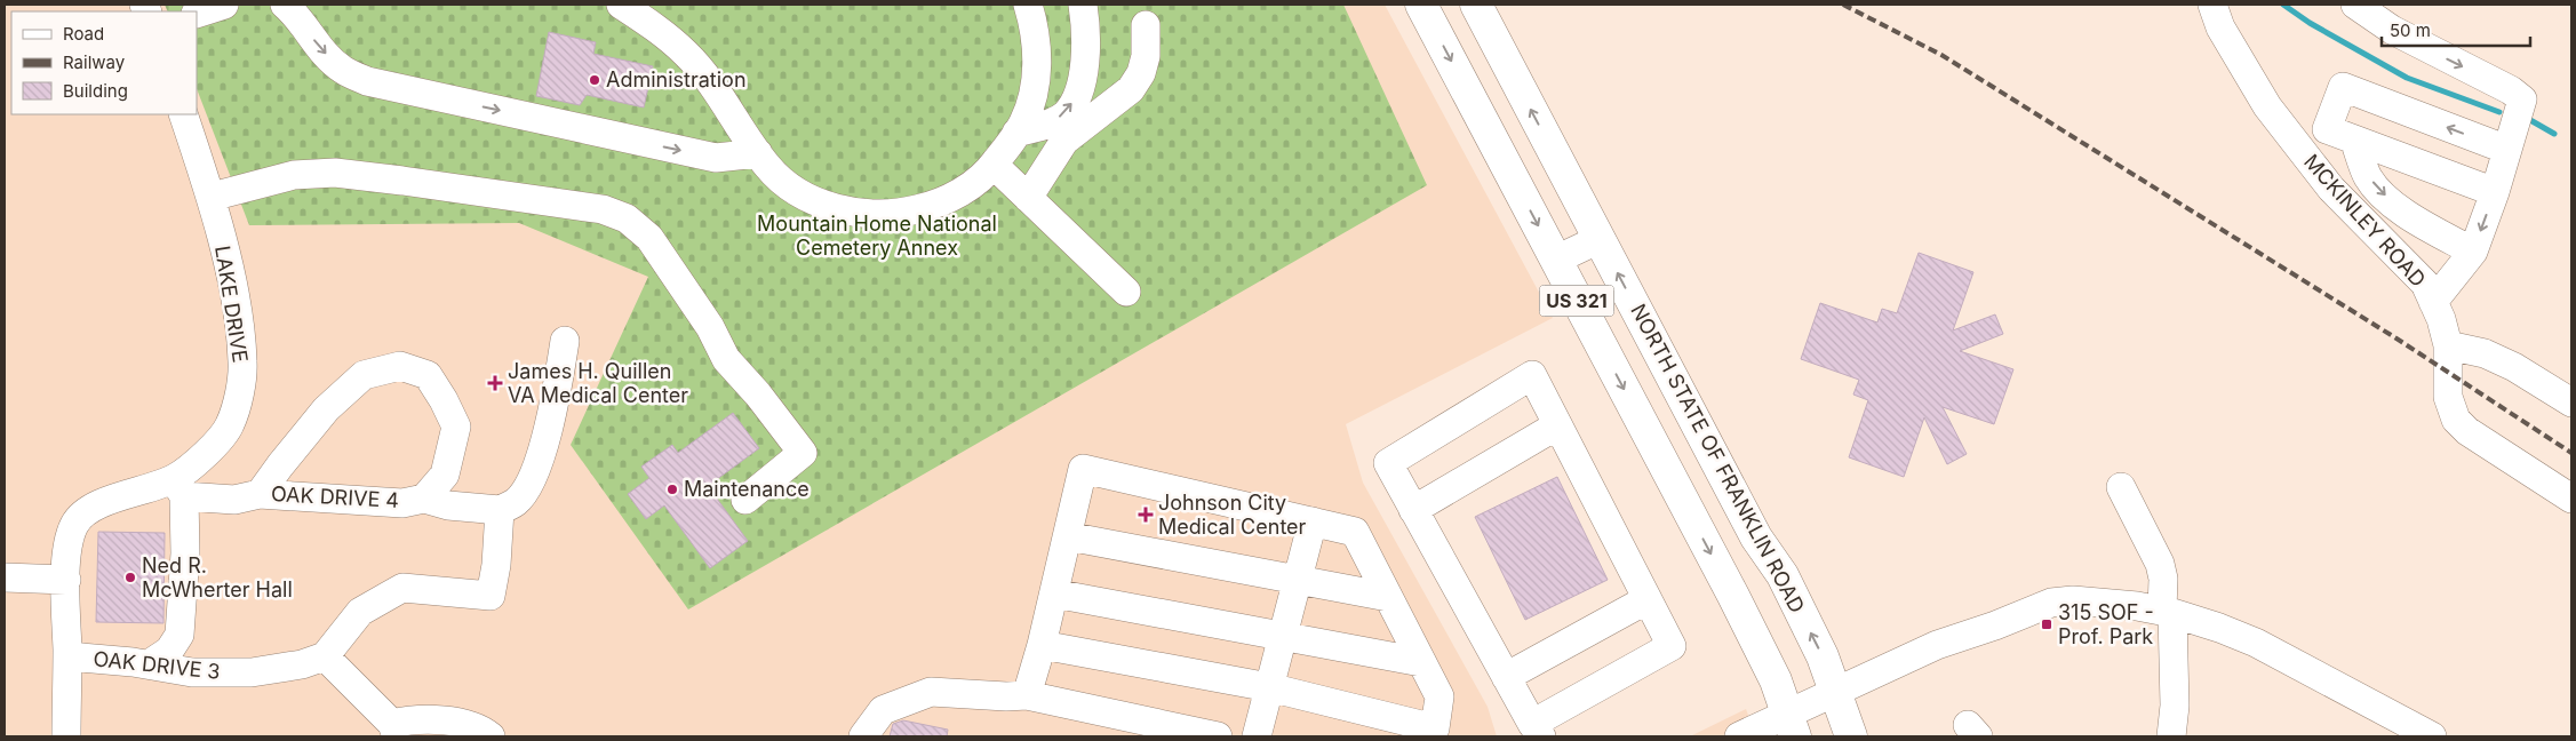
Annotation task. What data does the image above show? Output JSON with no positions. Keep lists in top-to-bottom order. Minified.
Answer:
{"streets":{"highway":["US 321","NORTH STATE OF FRANKLIN ROAD"],"street":["MCKINLEY ROAD","LAKE DRIVE","OAK DRIVE 4","OAK DRIVE 3"]},"crossings":[["LAKE DRIVE","OAK DRIVE 4"],["LAKE DRIVE","OAK DRIVE 3"]],"parks":["Mountain Home National Cemetery Annex"],"places":{"other":["Administration","Maintenance","Ned R. McWherter Hall"],"health":["James H. Quillen VA Medical Center","Johnson City Medical Center"],"transit":["315 SOF - Prof. Park"]},"legend":["Road","Railway","Building"],"scale_bar":"50 m"}
